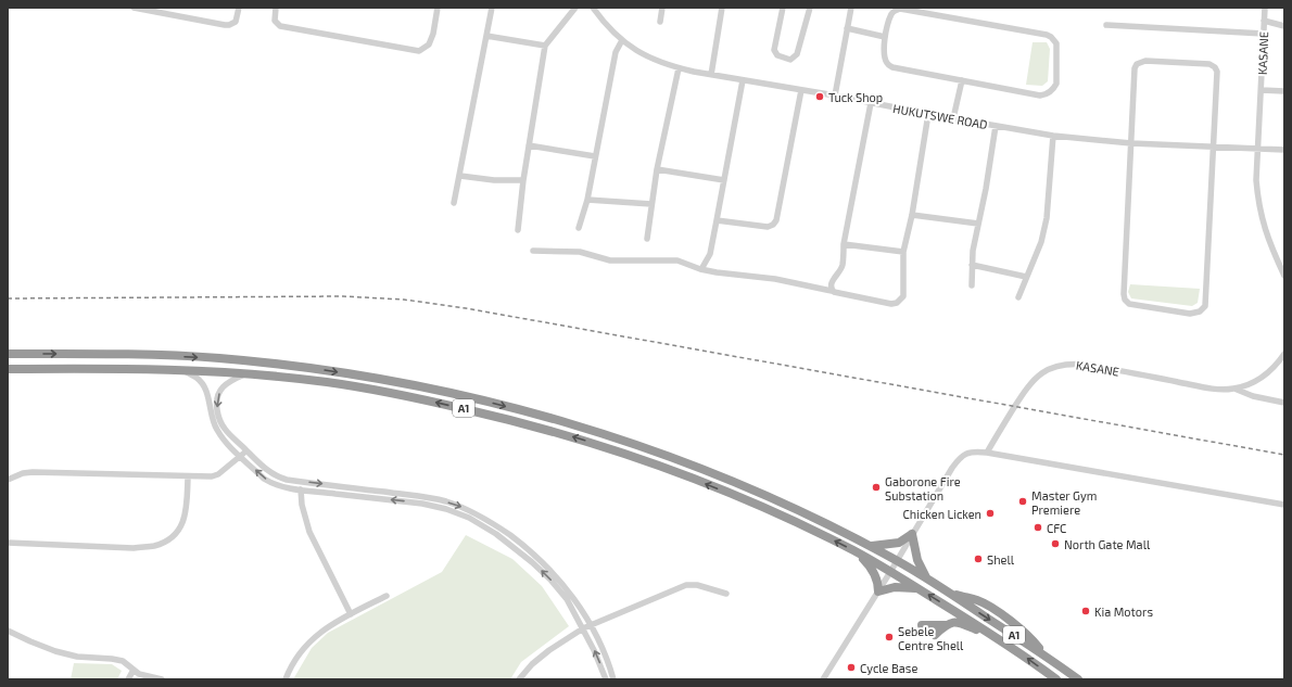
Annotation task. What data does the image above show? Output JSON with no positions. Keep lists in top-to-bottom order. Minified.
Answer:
{"streets":{"highway":["A1"],"street":["KASANE","HUKUTSWE ROAD"]},"crossings":[["KASANE","HUKUTSWE ROAD"]],"places":["Tuck Shop","Gaborone Fire Substation","Master Gym Premiere","Chicken Licken","CFC","North Gate Mall","Shell","Kia Motors","Sebele Centre Shell","Cycle Base"]}
